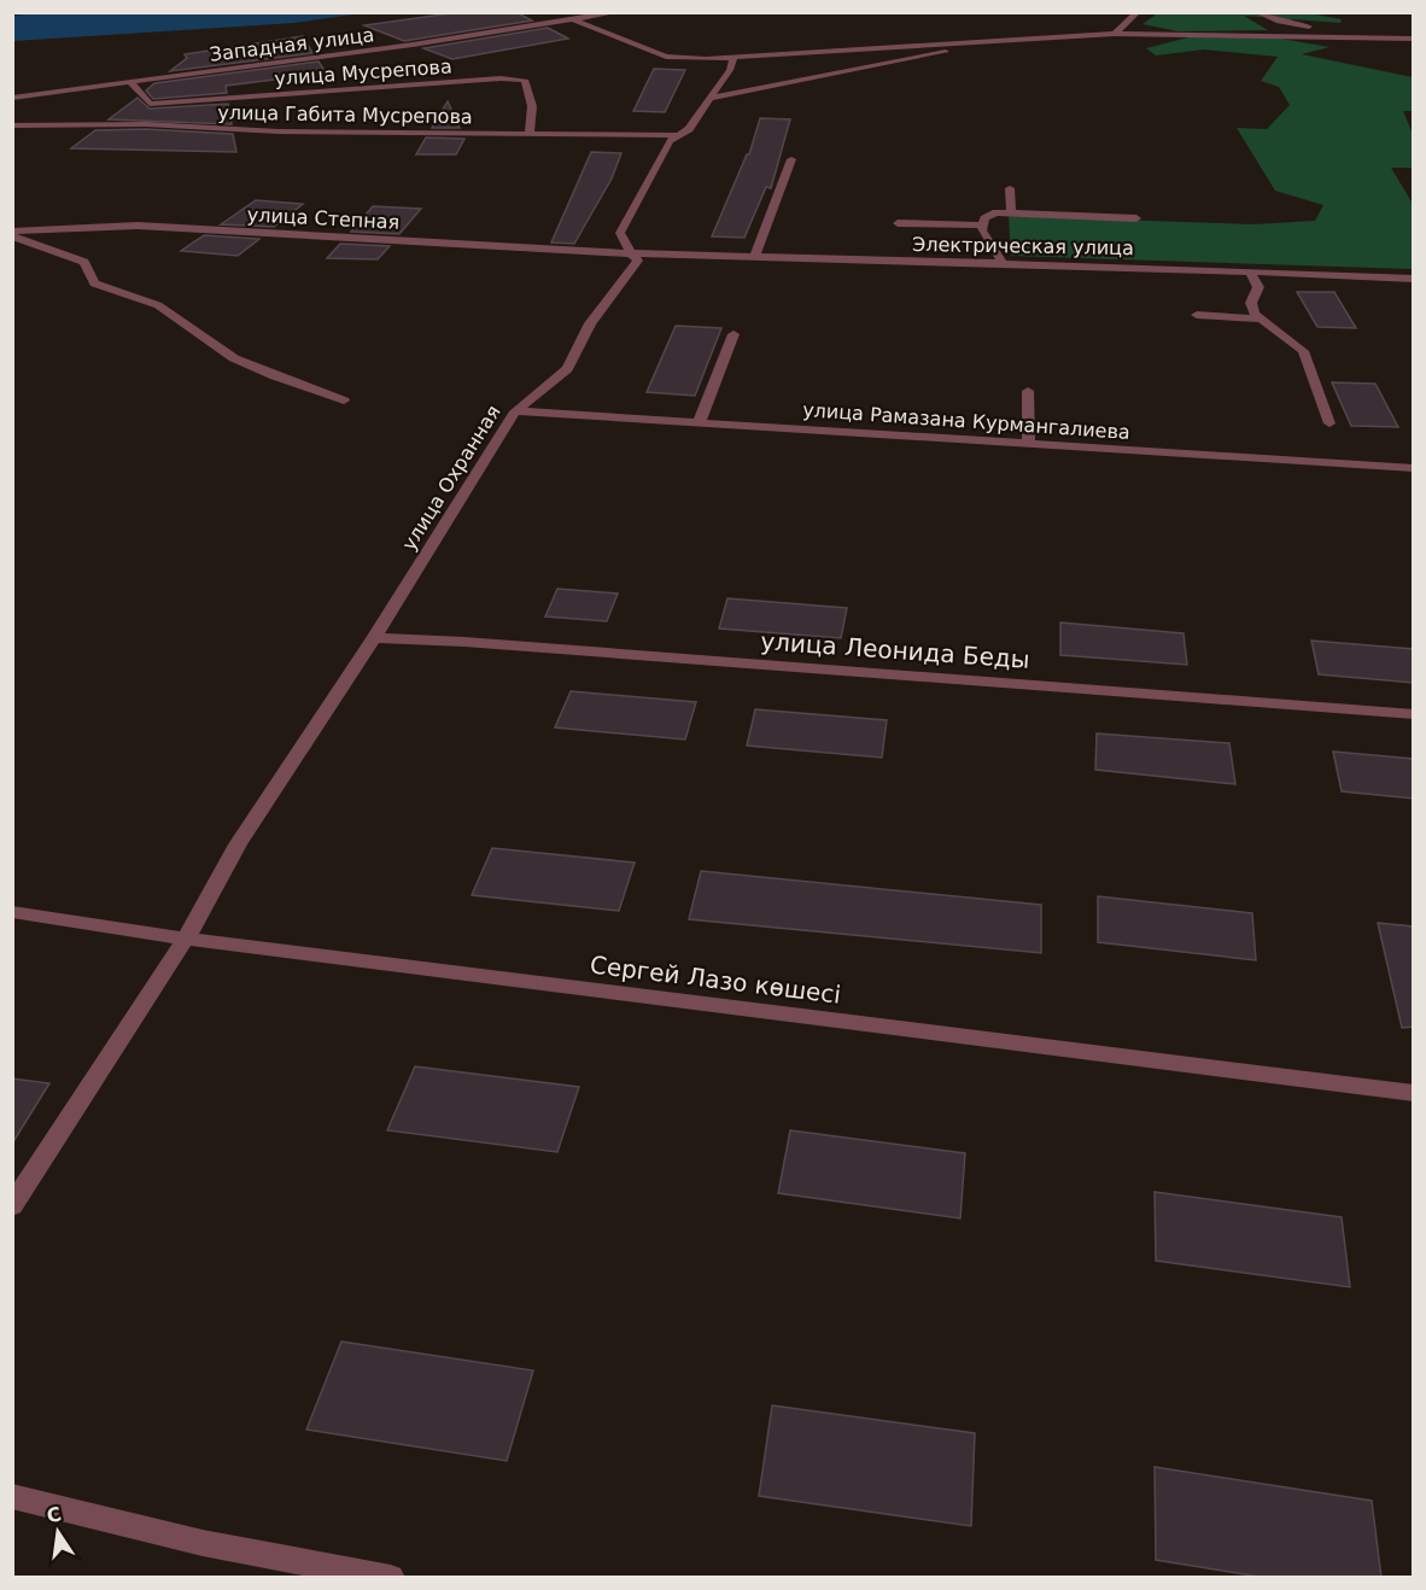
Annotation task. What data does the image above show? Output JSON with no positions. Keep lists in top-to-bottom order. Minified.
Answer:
{"streets":{"street":["Западная улица","улица Мусрепова","улица Габита Мусрепова","улица Степная","Электрическая улица","улица Рамазана Курмангалиева","улица Охранная","улица Леонида Беды","Сергей Лазо көшесі"]},"crossings":[["Западная улица","улица Мусрепова"],["улица Мусрепова","улица Габита Мусрепова"],["улица Габита Мусрепова","улица Охранная"],["улица Степная","Электрическая улица"],["улица Степная","улица Охранная"],["Электрическая улица","улица Охранная"],["улица Рамазана Курмангалиева","улица Охранная"],["улица Охранная","улица Леонида Беды"],["улица Охранная","Сергей Лазо көшесі"]],"north":"top"}
